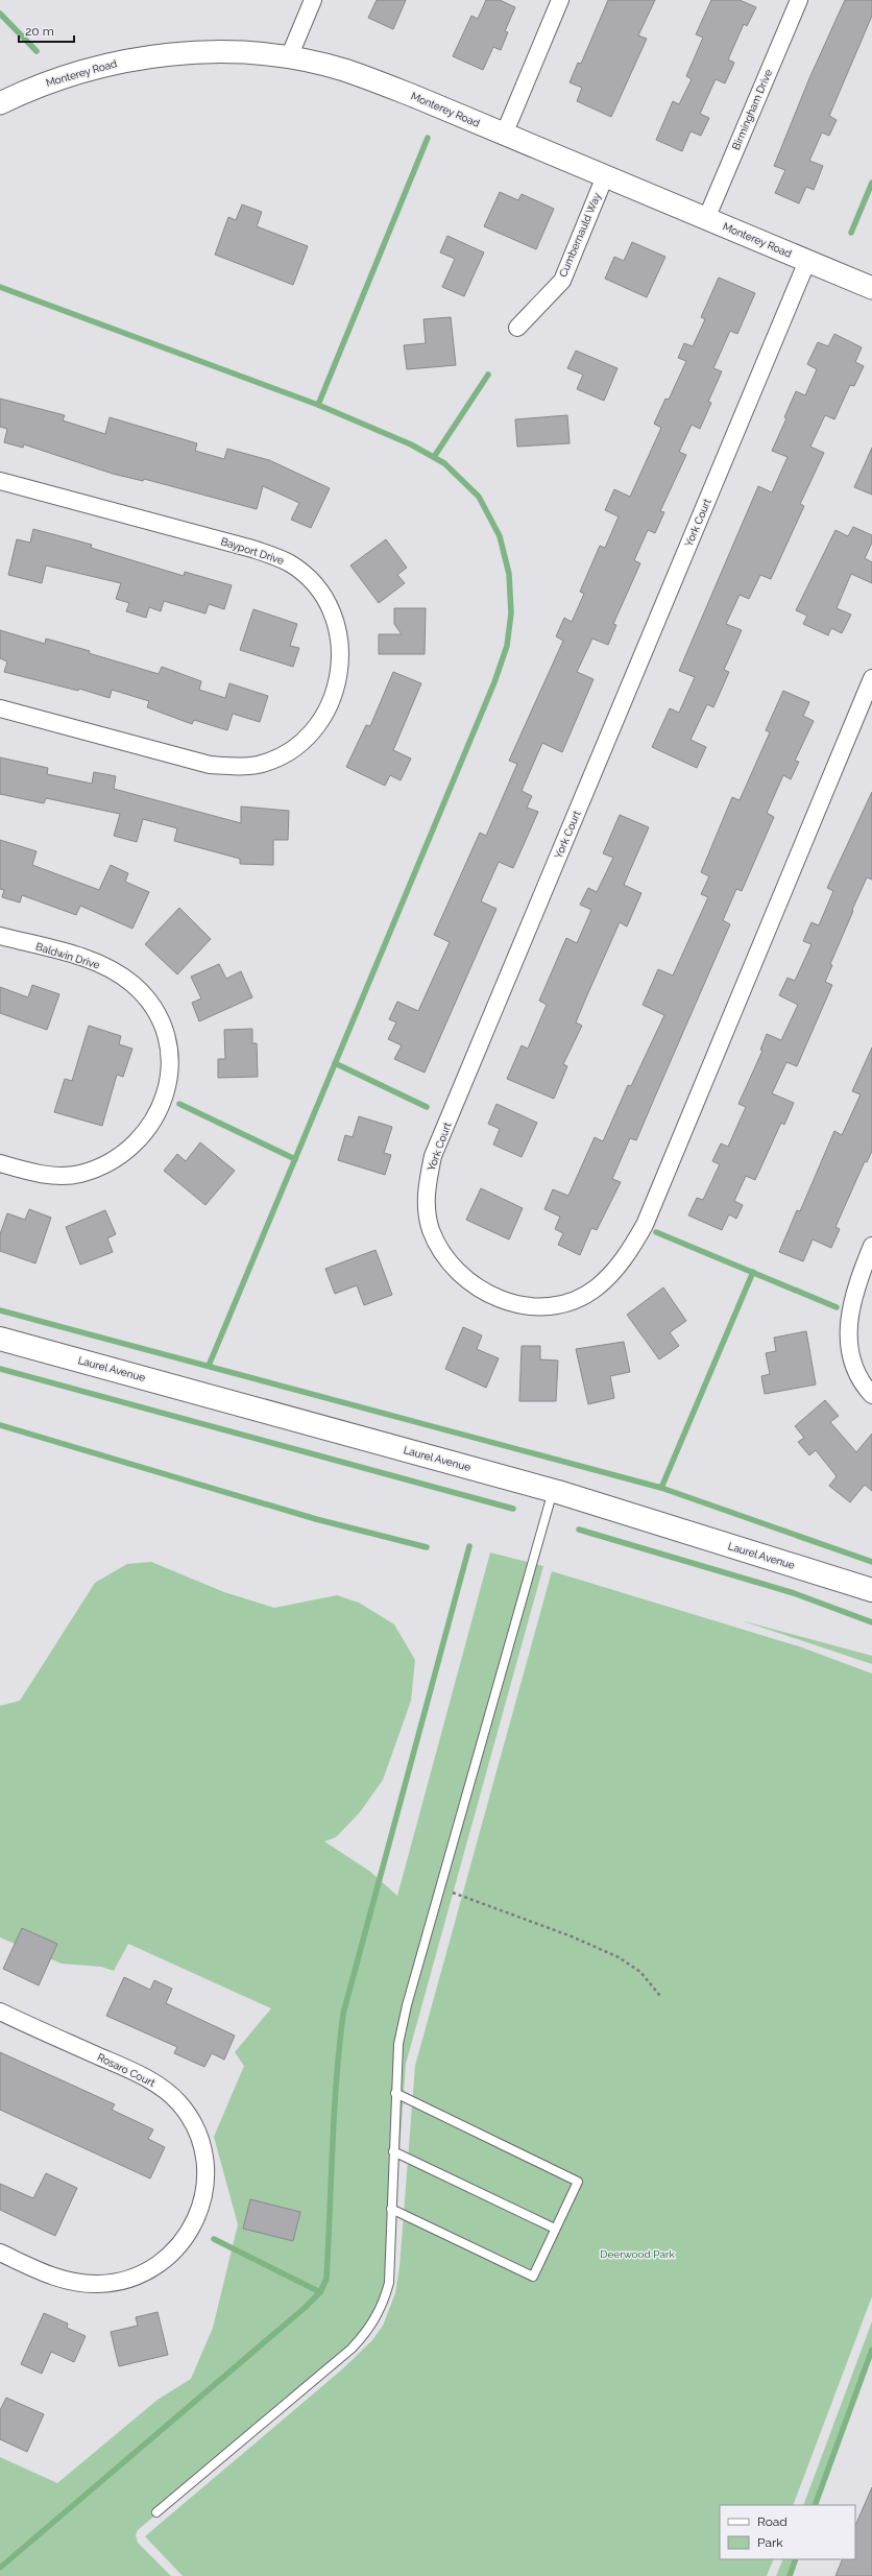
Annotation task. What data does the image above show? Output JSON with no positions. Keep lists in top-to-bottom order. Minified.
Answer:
{"streets":{"main road":["Laurel Avenue"],"street":["Monterey Road","Birmingham Drive","Cumbernauld Way","York Court","Bayport Drive","Baldwin Drive","Rosaro Court"]},"crossings":[["Monterey Road","Birmingham Drive"],["Monterey Road","Cumbernauld Way"],["Monterey Road","York Court"]],"parks":["Deerwood Park"],"legend":["Road","Park"],"scale_bar":"20 m"}
